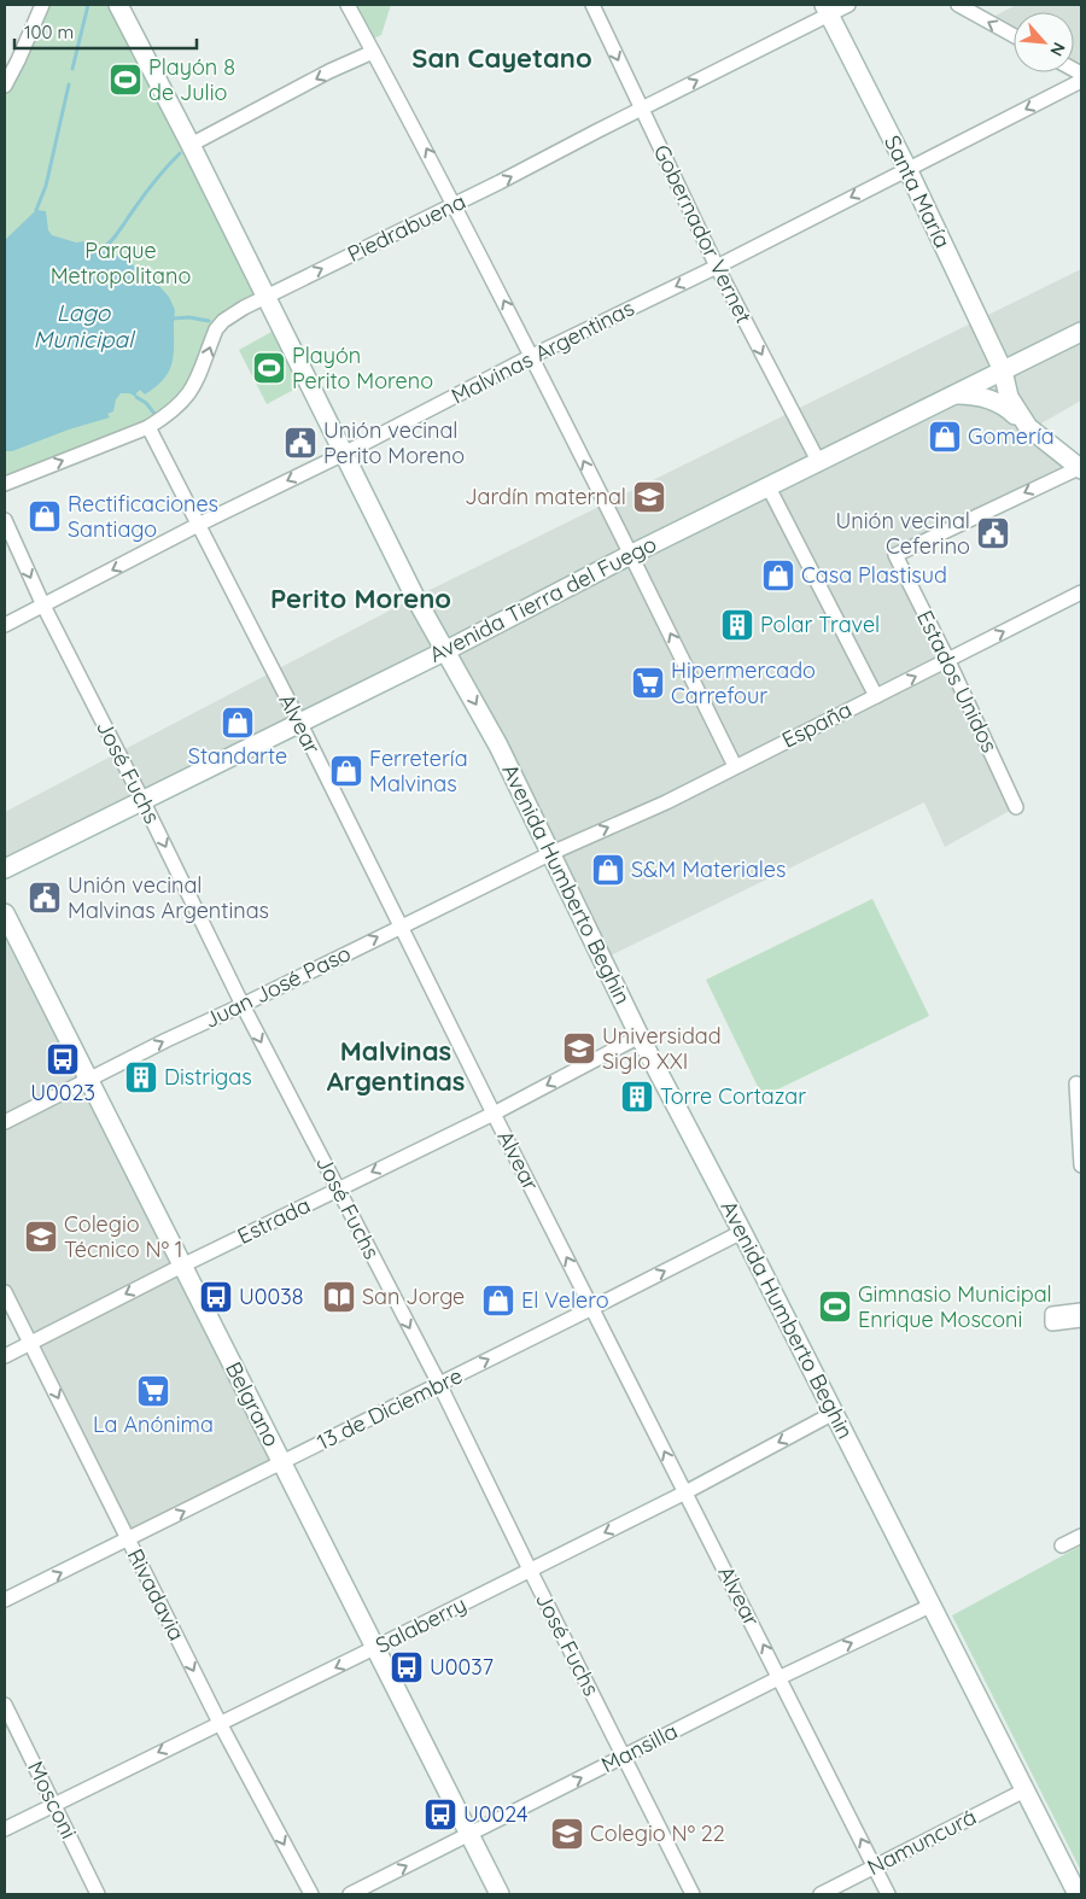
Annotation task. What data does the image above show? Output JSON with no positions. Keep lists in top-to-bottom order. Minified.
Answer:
{"streets":{"street":["Santa María","Piedrabuena","Gobernador Vernet","Malvinas Argentinas","Avenida Tierra del Fuego","Estados Unidos","Alvear","España","José Fuchs","Avenida Humberto Beghin","Juan José Paso","Estrada","Belgrano","13 de Diciembre","Rivadavia","Salaberry","Mansilla","Mosconi","Namuncurá"]},"crossings":[["Santa María","Piedrabuena"],["Santa María","Malvinas Argentinas"],["Santa María","Avenida Tierra del Fuego"],["Santa María","Estados Unidos"],["Piedrabuena","Gobernador Vernet"],["Piedrabuena","Alvear"],["Piedrabuena","Avenida Humberto Beghin"],["Gobernador Vernet","Malvinas Argentinas"],["Gobernador Vernet","Avenida Tierra del Fuego"],["Malvinas Argentinas","Alvear"],["Malvinas Argentinas","José Fuchs"],["Malvinas Argentinas","Avenida Humberto Beghin"],["Avenida Tierra del Fuego","Alvear"],["Avenida Tierra del Fuego","José Fuchs"],["Avenida Tierra del Fuego","Avenida Humberto Beghin"],["Estados Unidos","España"],["Alvear","Juan José Paso"],["Alvear","Estrada"],["Alvear","13 de Diciembre"],["Alvear","Salaberry"],["Alvear","Mansilla"],["Alvear","Namuncurá"],["España","Avenida Humberto Beghin"],["España","Juan José Paso"],["José Fuchs","Juan José Paso"],["José Fuchs","Estrada"],["José Fuchs","13 de Diciembre"],["José Fuchs","Salaberry"],["José Fuchs","Mansilla"],["Avenida Humberto Beghin","Juan José Paso"],["Avenida Humberto Beghin","Estrada"],["Avenida Humberto Beghin","13 de Diciembre"],["Avenida Humberto Beghin","Salaberry"],["Avenida Humberto Beghin","Mansilla"],["Avenida Humberto Beghin","Namuncurá"],["Juan José Paso","Belgrano"],["Estrada","Belgrano"],["Estrada","Rivadavia"],["Belgrano","13 de Diciembre"],["Belgrano","Salaberry"],["Belgrano","Mansilla"],["13 de Diciembre","Rivadavia"],["Rivadavia","Salaberry"],["Salaberry","Mosconi"]],"one_way":["Piedrabuena","Gobernador Vernet","Malvinas Argentinas","Alvear","España","José Fuchs","Juan José Paso","Estrada","13 de Diciembre","Rivadavia","Salaberry","Mansilla"],"districts":["San Cayetano","Perito Moreno","Malvinas Argentinas"],"water":["Lago Municipal"],"parks":["Parque Metropolitano"],"places":{"sports":["Playón 8 de Julio","Playón Perito Moreno","Gimnasio Municipal Enrique Mosconi"],"shop":["Gomería","Rectificaciones Santiago","Casa Plastisud","Standarte","Ferretería Malvinas","S&M Materiales","El Velero"],"public building":["Unión vecinal Perito Moreno","Unión vecinal Ceferino","Unión vecinal Malvinas Argentinas"],"school or university":["Jardín maternal","Universidad Siglo XXI","Colegio Técnico Nº 1","Colegio Nº 22"],"building":["Polar Travel","Distrigas","Torre Cortazar"],"supermarket":["Hipermercado Carrefour","La Anónima"],"bus stop":["U0023","U0038","U0037","U0024"],"library":["San Jorge"]},"scale_bar":"100 m","north":"bottom right"}
